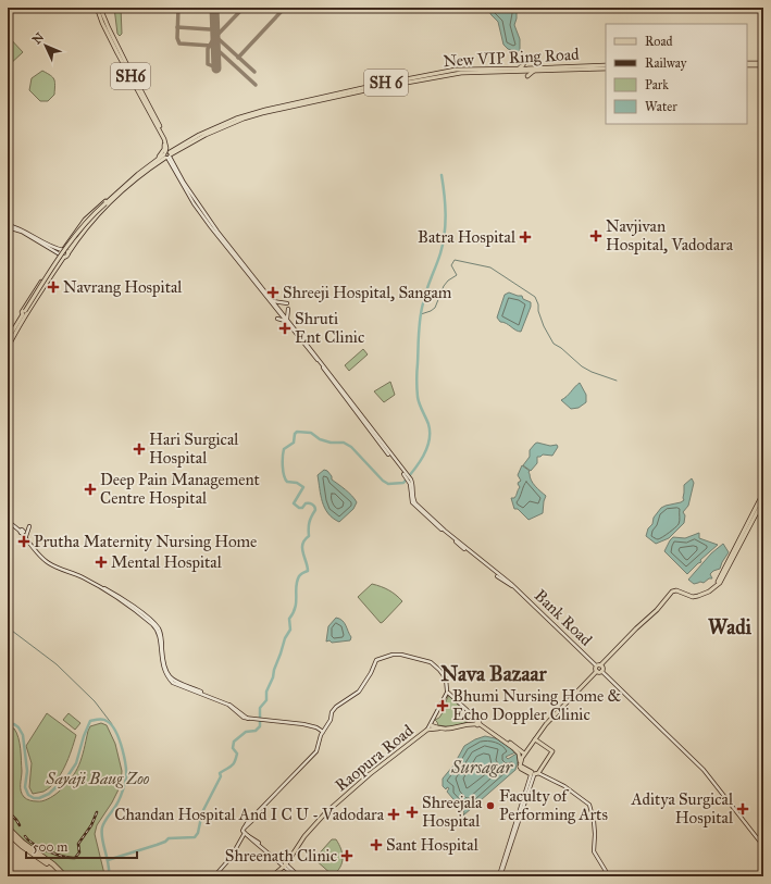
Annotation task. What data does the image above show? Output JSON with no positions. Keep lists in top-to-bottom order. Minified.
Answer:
{"streets":{"main road":["New VIP Ring Road","SH6","SH 6","Bank Road","Raopura Road"]},"crossings":[["New VIP Ring Road","SH6"]],"districts":["Wadi","Nava Bazaar"],"water":["Sursagar"],"parks":["Sayaji Baug Zoo"],"places":{"health":["Navjivan Hospital, Vadodara","Batra Hospital","Navrang Hospital","Shreeji Hospital, Sangam","Shruti Ent Clinic","Hari Surgical Hospital","Deep Pain Management Centre Hospital","Prutha Maternity Nursing Home","Mental Hospital","Bhumi Nursing Home & Echo Doppler Clinic","Aditya Surgical Hospital","Shreejala Hospital","Chandan Hospital And I C U - Vadodara","Sant Hospital","Shreenath Clinic"],"other":["Faculty of Performing Arts"]},"legend":["Road","Railway","Park","Water"],"scale_bar":"500 m","north":"top left"}
